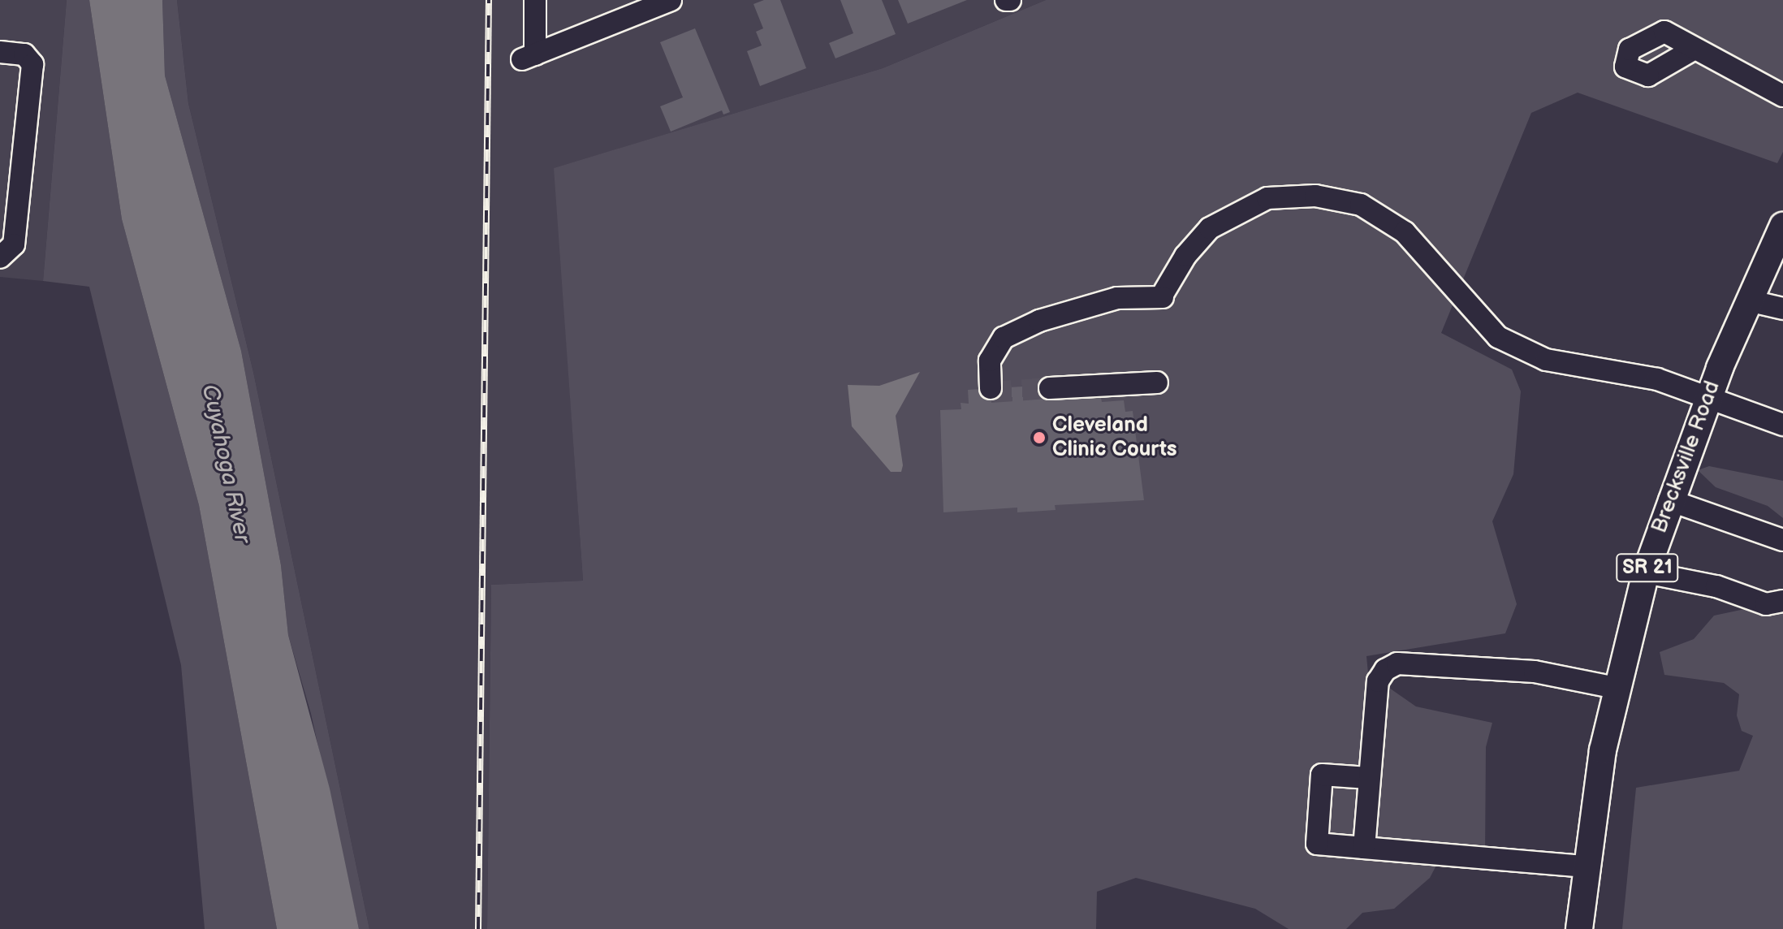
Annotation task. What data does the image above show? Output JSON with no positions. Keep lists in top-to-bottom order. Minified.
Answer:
{"streets":{"main road":["Brecksville Road","SR 21"]},"water":["Cuyahoga River"],"places":["Cleveland Clinic Courts"]}
